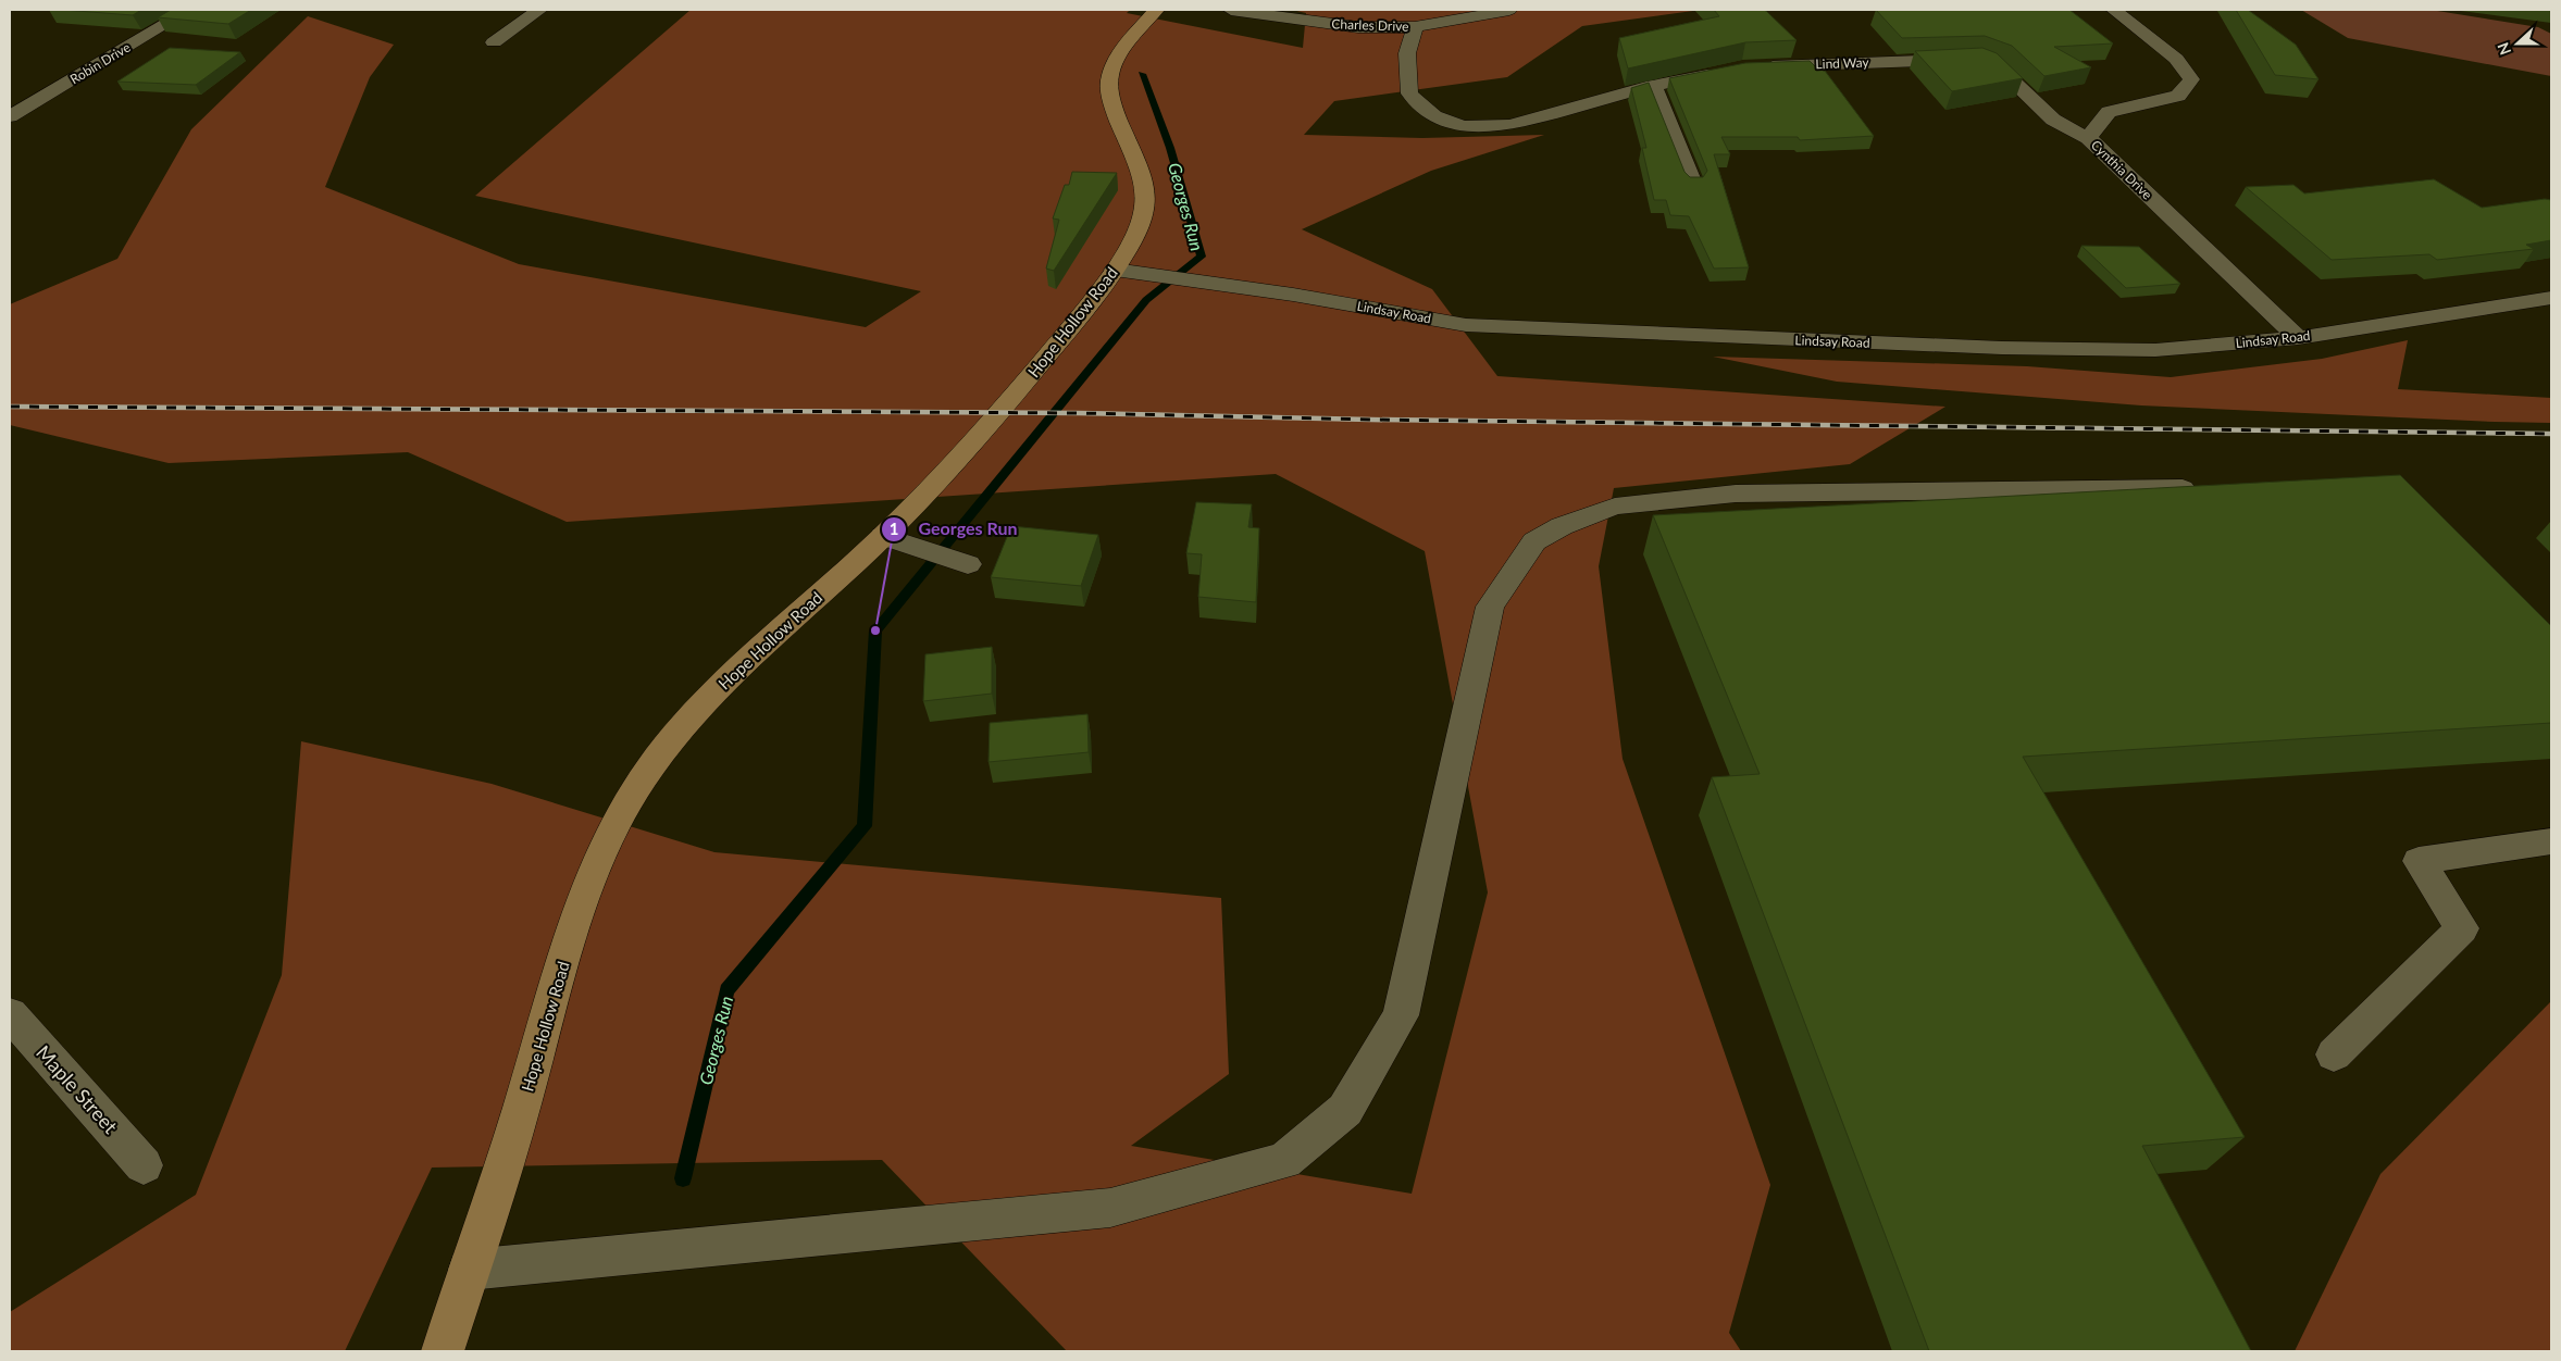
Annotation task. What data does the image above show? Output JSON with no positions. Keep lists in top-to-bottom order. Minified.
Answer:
{"streets":{"main road":["Hope Hollow Road"],"street":["Charles Drive","Robin Drive","Lind Way","Cynthia Drive","Lindsay Road","Maple Street"]},"crossings":[["Lind Way","Cynthia Drive"],["Cynthia Drive","Lindsay Road"],["Lindsay Road","Hope Hollow Road"]],"water":["Georges Run"],"places":["Georges Run"],"north":"left"}
